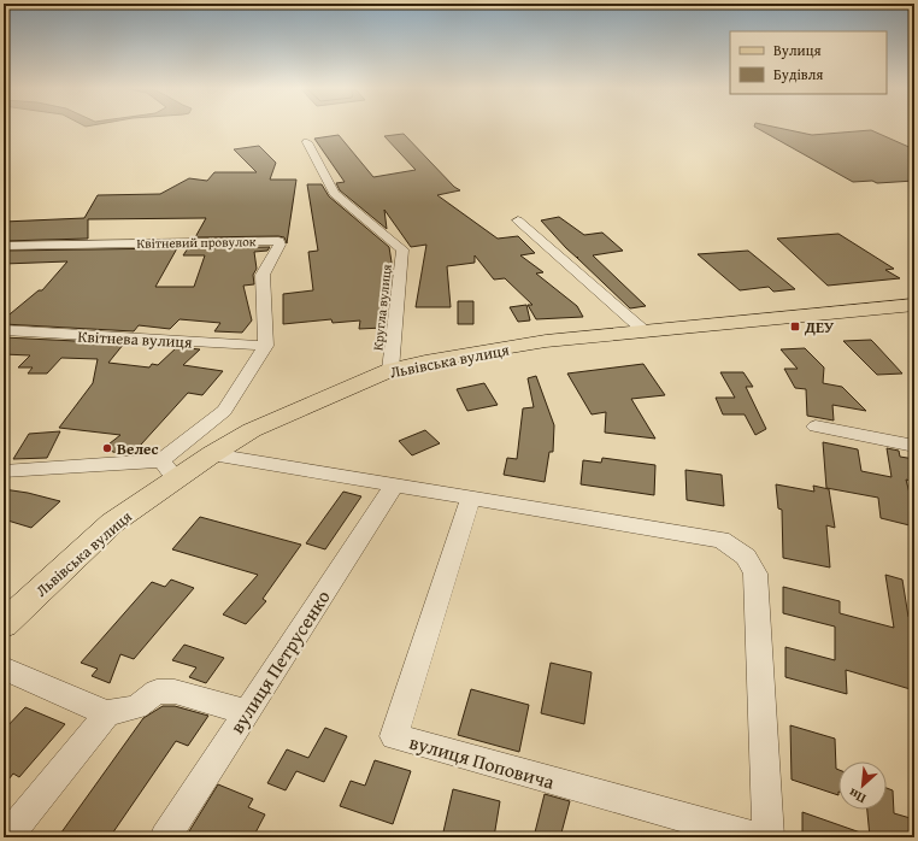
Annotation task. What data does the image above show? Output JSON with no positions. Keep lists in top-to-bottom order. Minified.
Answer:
{"streets":{"main road":["Львівська вулиця"],"street":["Квітневий провулок","Кругла вулиця","Квітнева вулиця","вулиця Петрусенко","вулиця Поповича"]},"crossings":[["Квітневий провулок","Квітнева вулиця"],["Кругла вулиця","Львівська вулиця"]],"places":{"transit":["ДЕУ"],"other":["Велес"]},"legend":["Вулиця","Будівля"],"north":"bottom left"}
